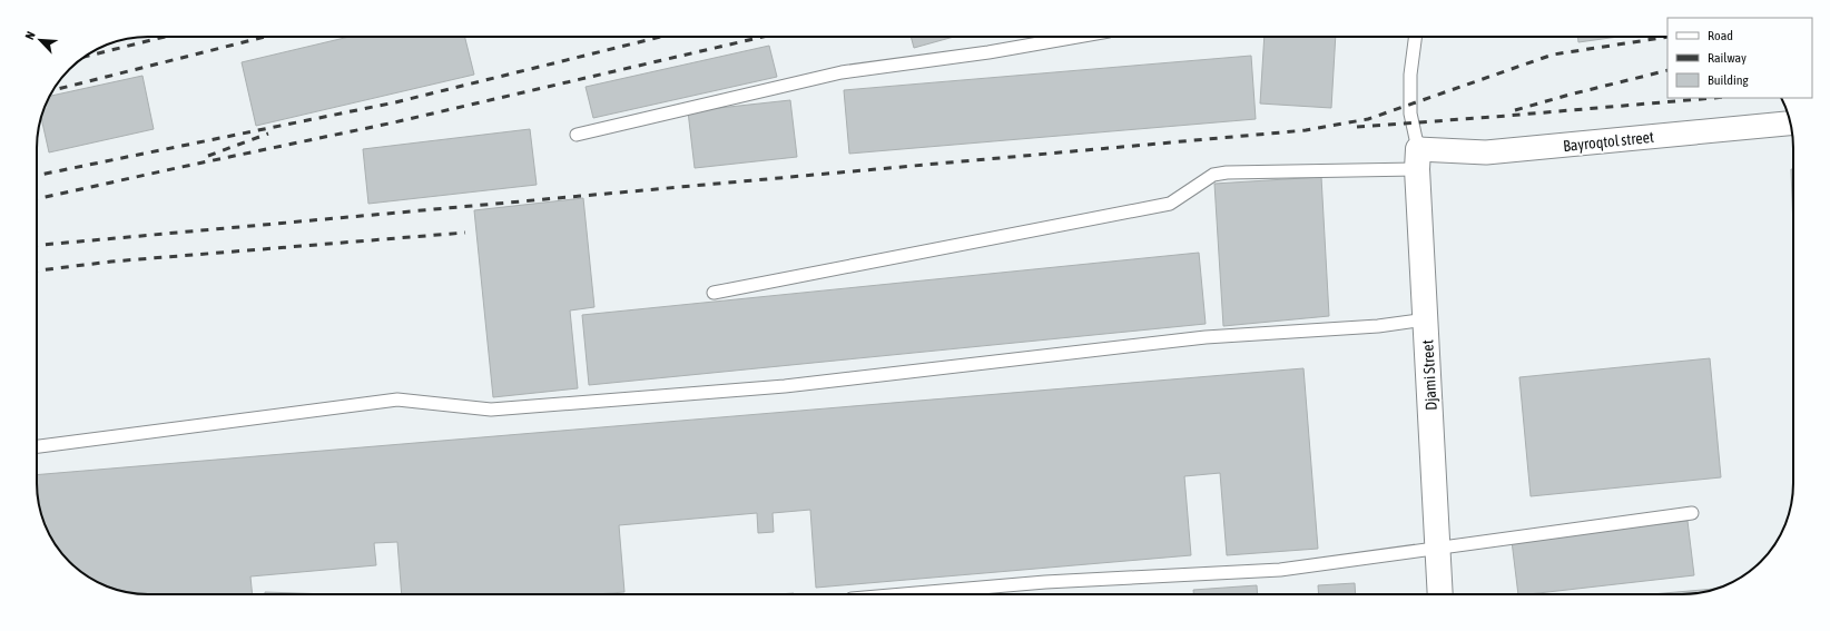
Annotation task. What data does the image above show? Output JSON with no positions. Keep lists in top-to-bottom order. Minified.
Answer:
{"streets":{"street":["Bayroqtol street","Djami Street"]},"crossings":[["Bayroqtol street","Djami Street"]],"legend":["Road","Railway","Building"],"north":"top left"}
